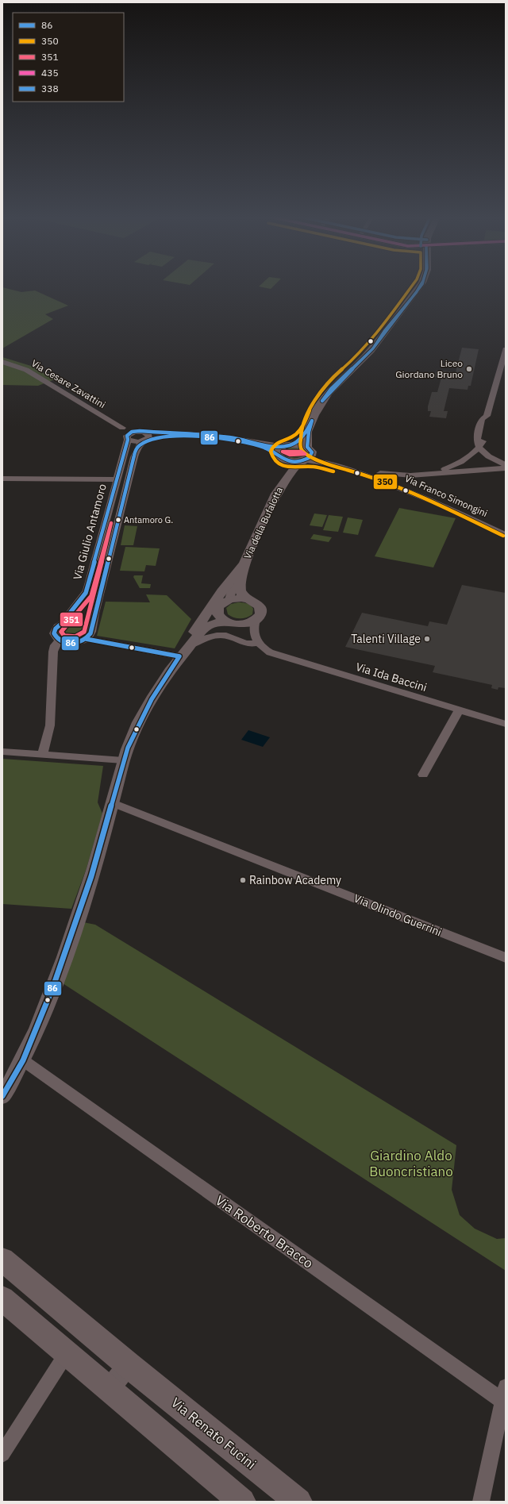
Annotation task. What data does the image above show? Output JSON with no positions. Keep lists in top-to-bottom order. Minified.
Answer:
{"streets":{"main road":["Via Renato Fucini"],"street":["Via Cesare Zavattini","Via Franco Simongini","Via della Bufalotta","Via Giulio Antamoro","Via Ida Baccini","Via Olindo Guerrini","Via Roberto Bracco"]},"crossings":[["Via Franco Simongini","Via della Bufalotta"],["Via della Bufalotta","Via Olindo Guerrini"],["Via della Bufalotta","Via Roberto Bracco"]],"parks":["Giardino Aldo Buoncristiano"],"places":["Liceo Giordano Bruno","Antamoro G.","Talenti Village","Rainbow Academy"],"lines":["transit line 86","transit line 350","transit line 351"],"legend":["86","350","351","435","338"]}
